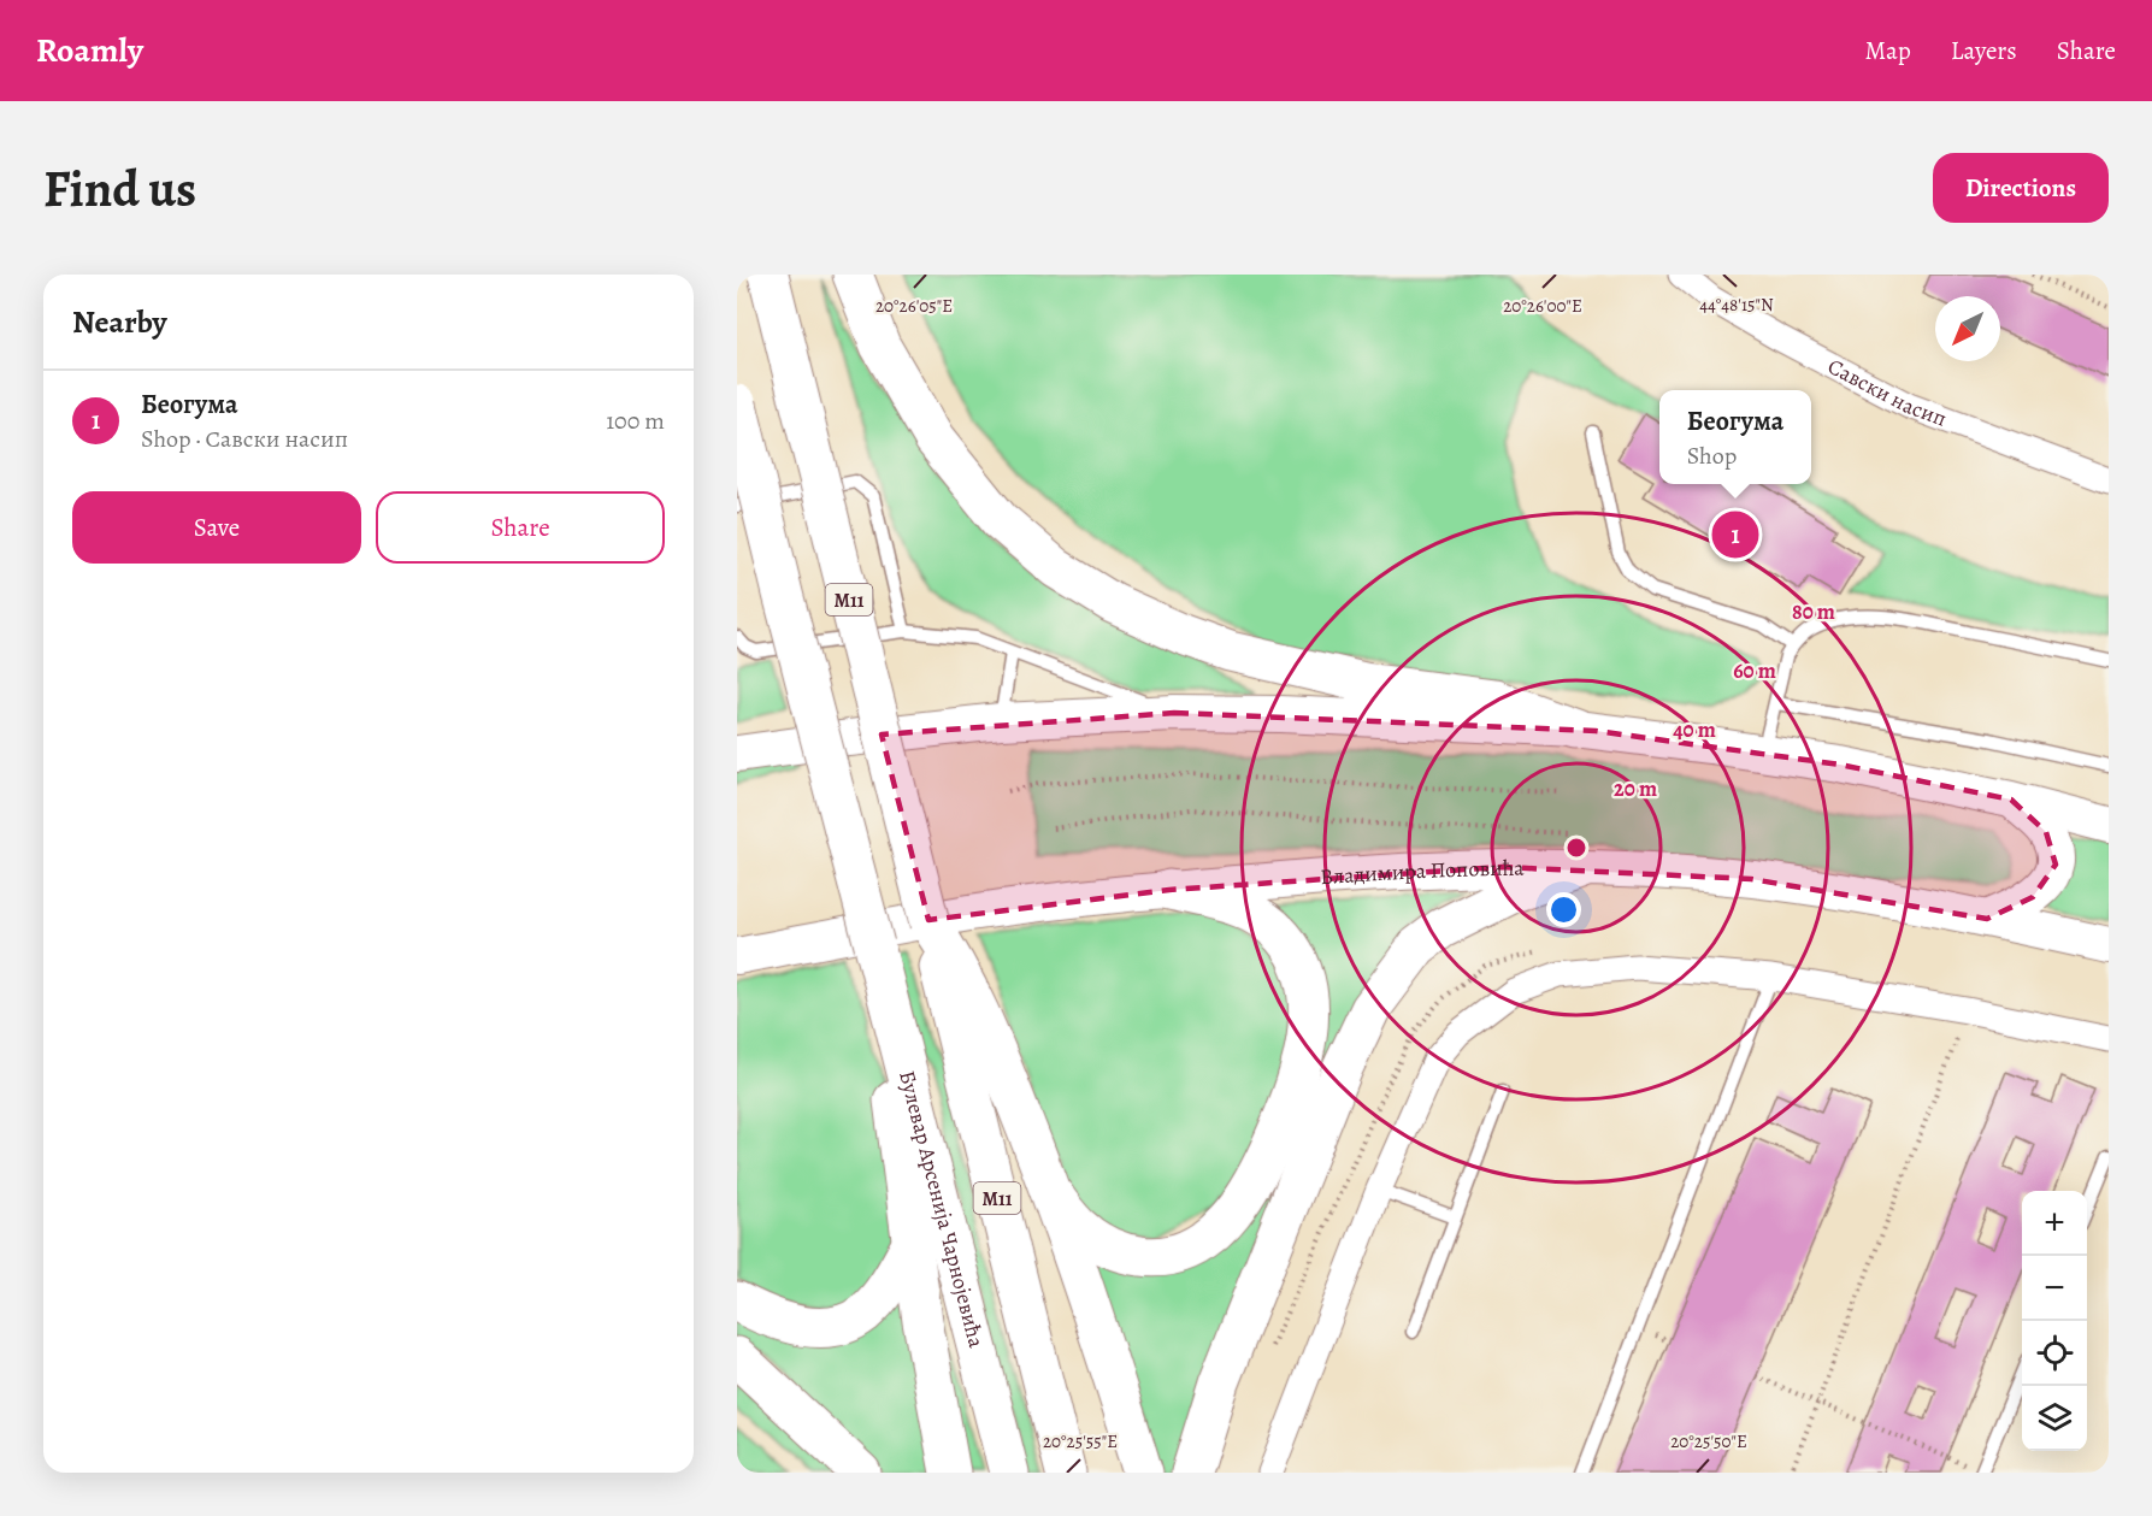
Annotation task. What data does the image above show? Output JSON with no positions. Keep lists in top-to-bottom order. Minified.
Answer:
{"streets":{"highway":["M11","Булевар Арсенија Чарнојевића"],"main road":["Владимира Поповића"],"street":["Савски насип"]},"crossings":[["M11","Булевар Арсенија Чарнојевића"]],"north":"bottom left","page":{"header":"Roamly","nav":["Map","Layers","Share"],"buttons":["Directions",["Save","Share"]],"title":"Find us","heading":"Nearby","list":[{"mark":"1","name":"Беогума","note":"Shop · Савски насип","value":"100 m"}],"popup":["Беогума","Shop"],"pins":"1","map_buttons":["+","−"]},"coordinates":["44°48'15\"N","20°26'05\"E","20°26'00\"E","20°25'55\"E","20°25'50\"E"],"rings":["80 m","60 m","40 m","20 m"]}
